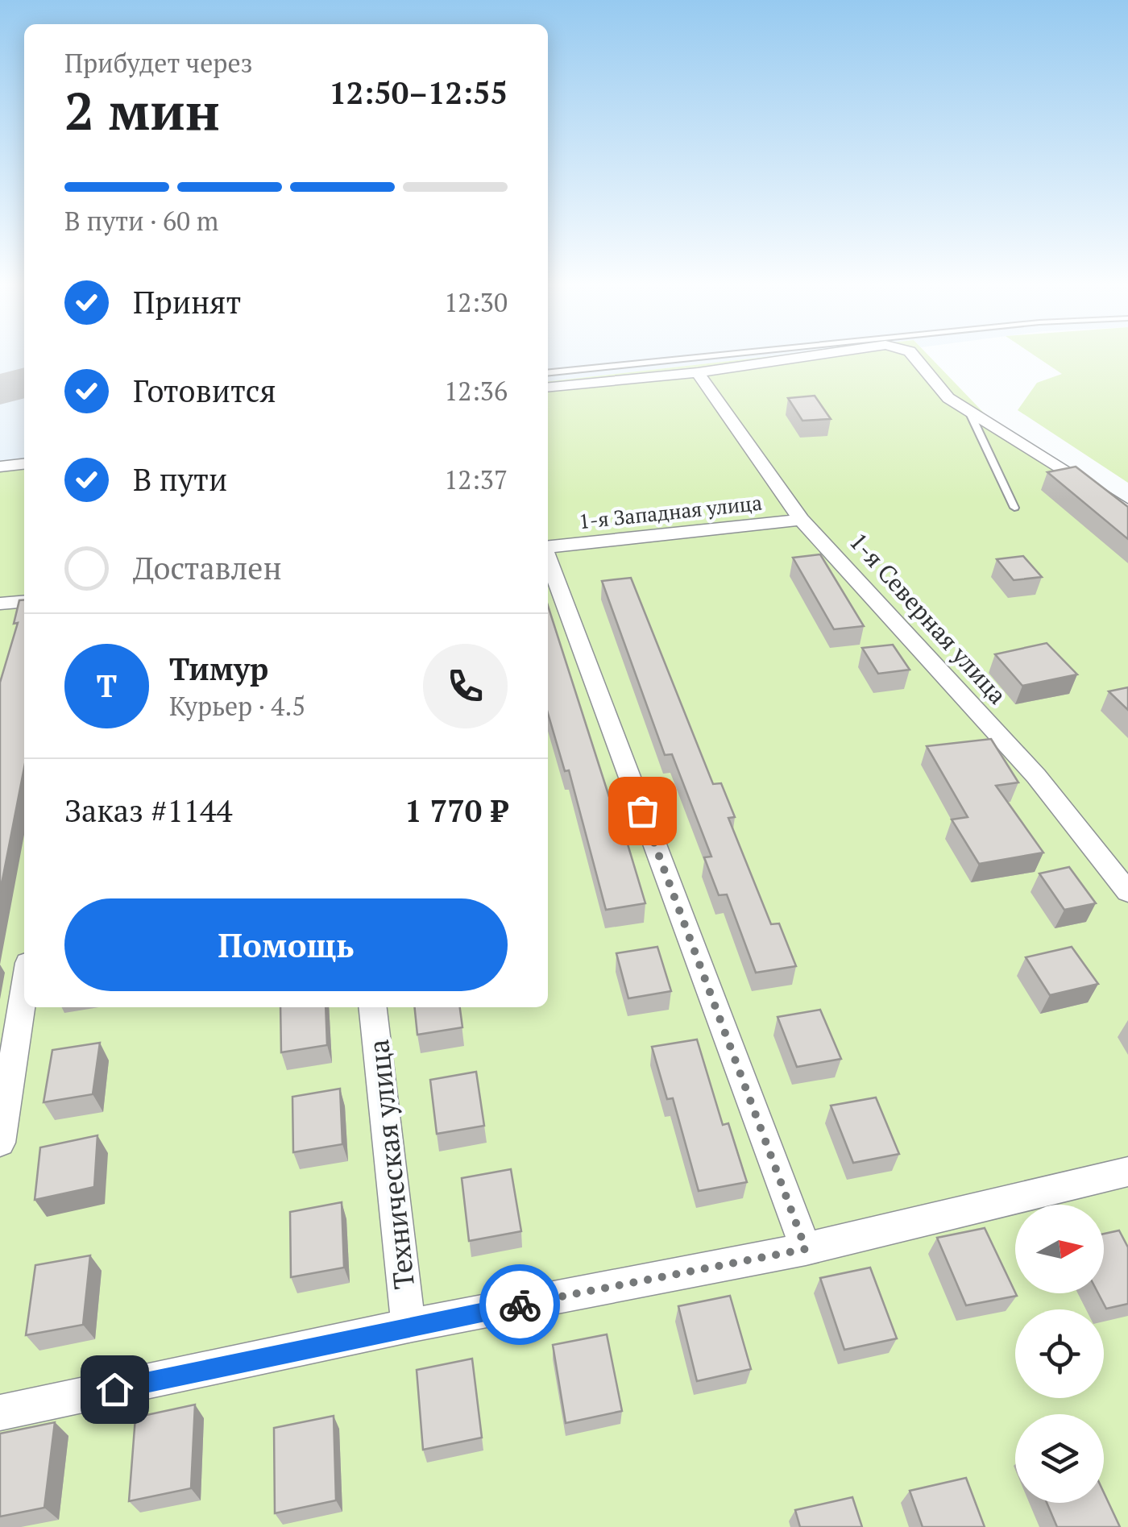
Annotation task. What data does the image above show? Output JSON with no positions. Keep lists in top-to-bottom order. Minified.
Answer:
{"streets":{"street":["1-я Западная улица","1-я Северная улица","Техническая улица"]},"crossings":[["1-я Западная улица","1-я Северная улица"]],"north":"right","page":{"heading":["2 мин","Прибудет через","12:50–12:55"],"panel":["Тимур","Курьер · 4.5","Заказ #1144","1 770 ₽"],"bar":"В пути · 60 m","list":[["Принят","12:30"],["Готовится","12:36"],["В пути","12:37"],"Доставлен"],"round":"Т","buttons":"Помощь"}}
